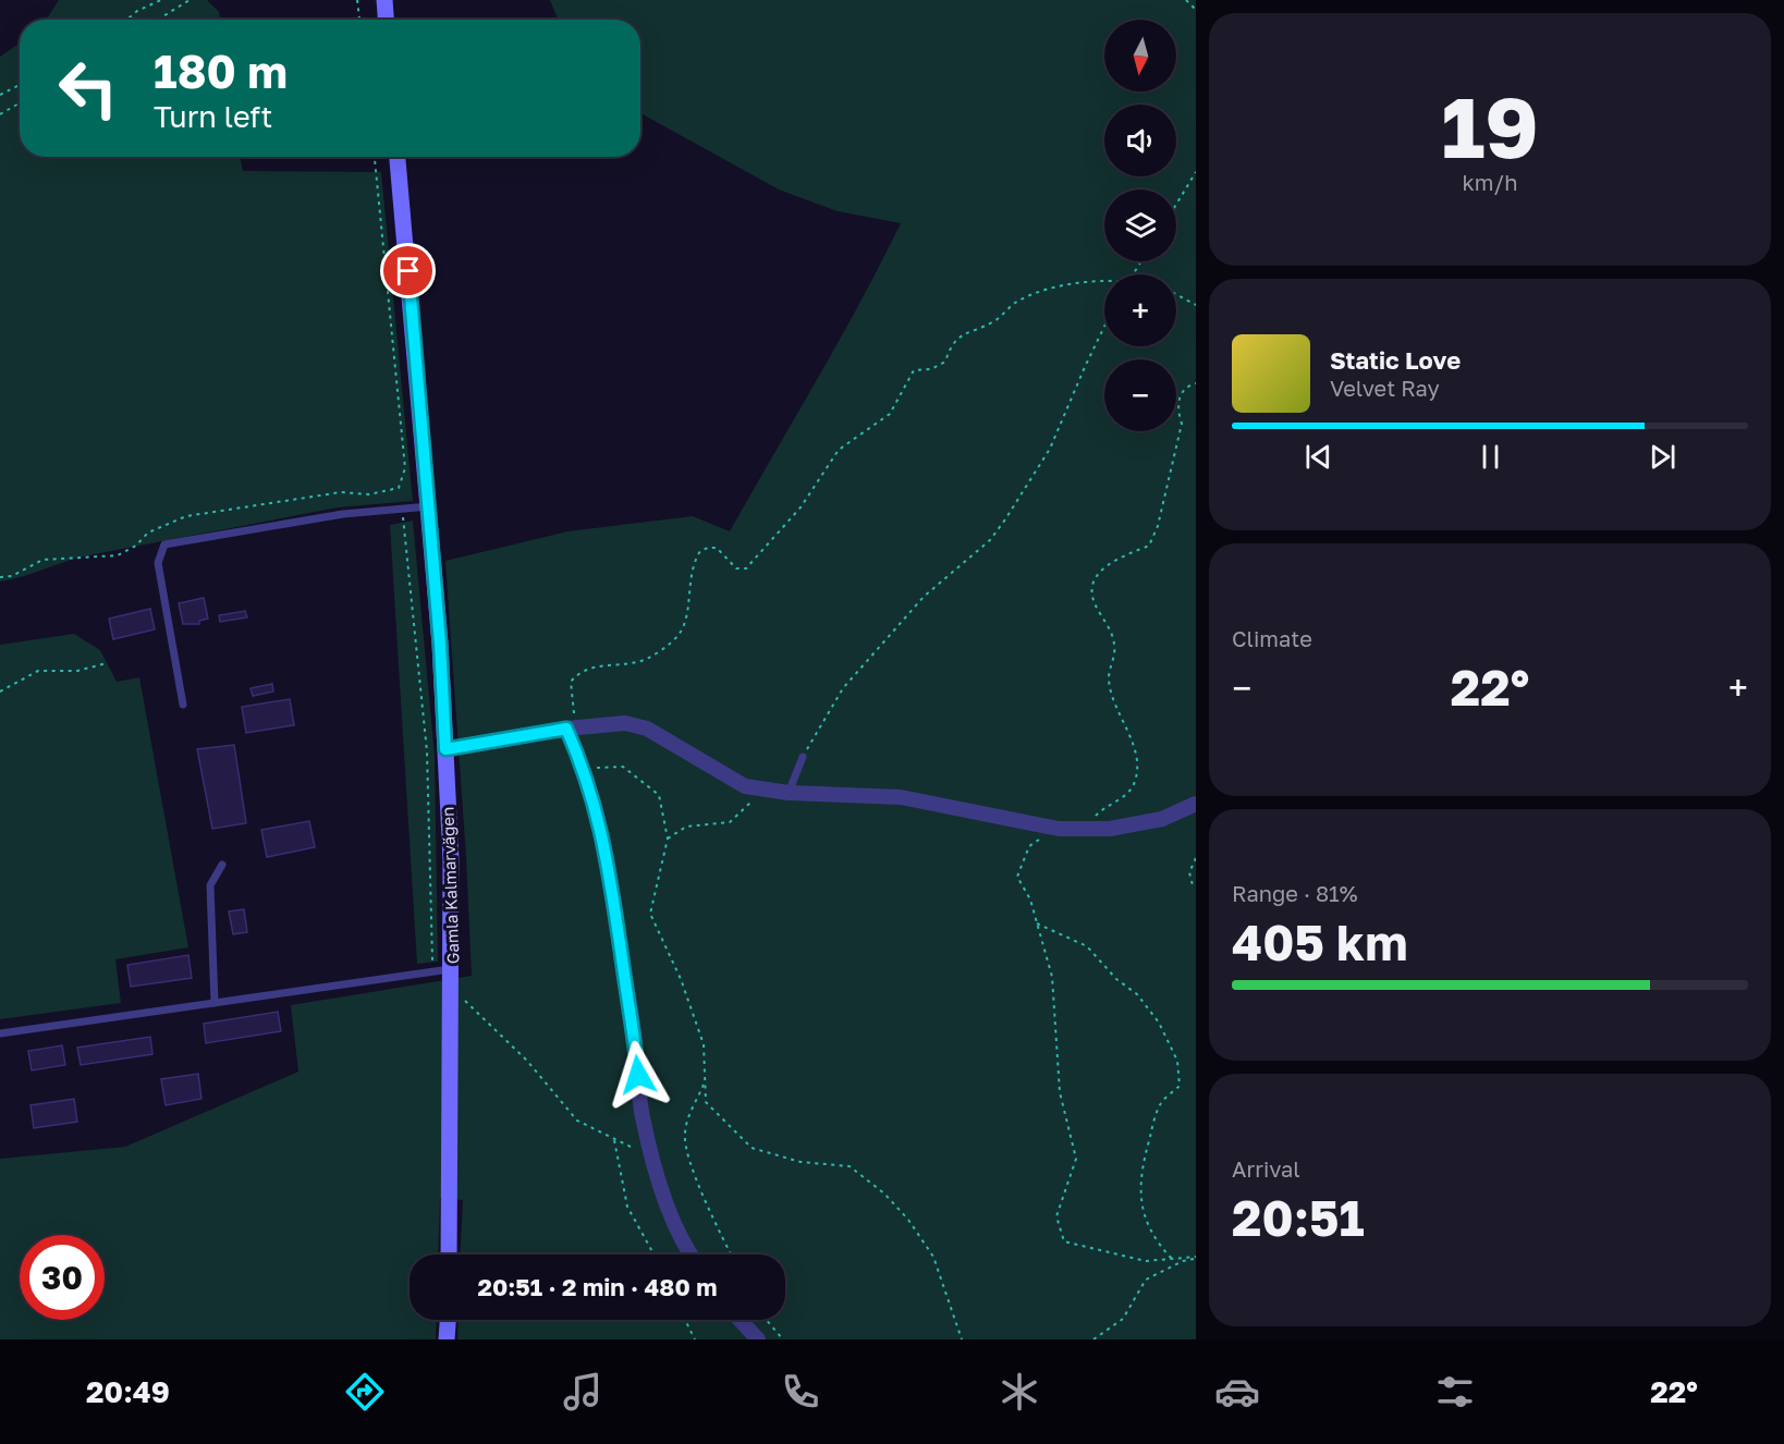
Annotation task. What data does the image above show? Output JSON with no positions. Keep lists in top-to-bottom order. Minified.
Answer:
{"streets":{"street":["Gamla Kalmarvägen"]},"north":"bottom","page":{"tile":[["19","km/h"],"Climate",["Range · 81%","405 km"],["Arrival","20:51"]],"map_buttons":["+","−"],"turn":["180 m","Turn left"],"song":["Static Love","Velvet Ray"],"heat":["−","22°","+"],"limit":"30","trip":"20:51 · 2 min · 480 m","tabs":["20:49","22°"]}}
